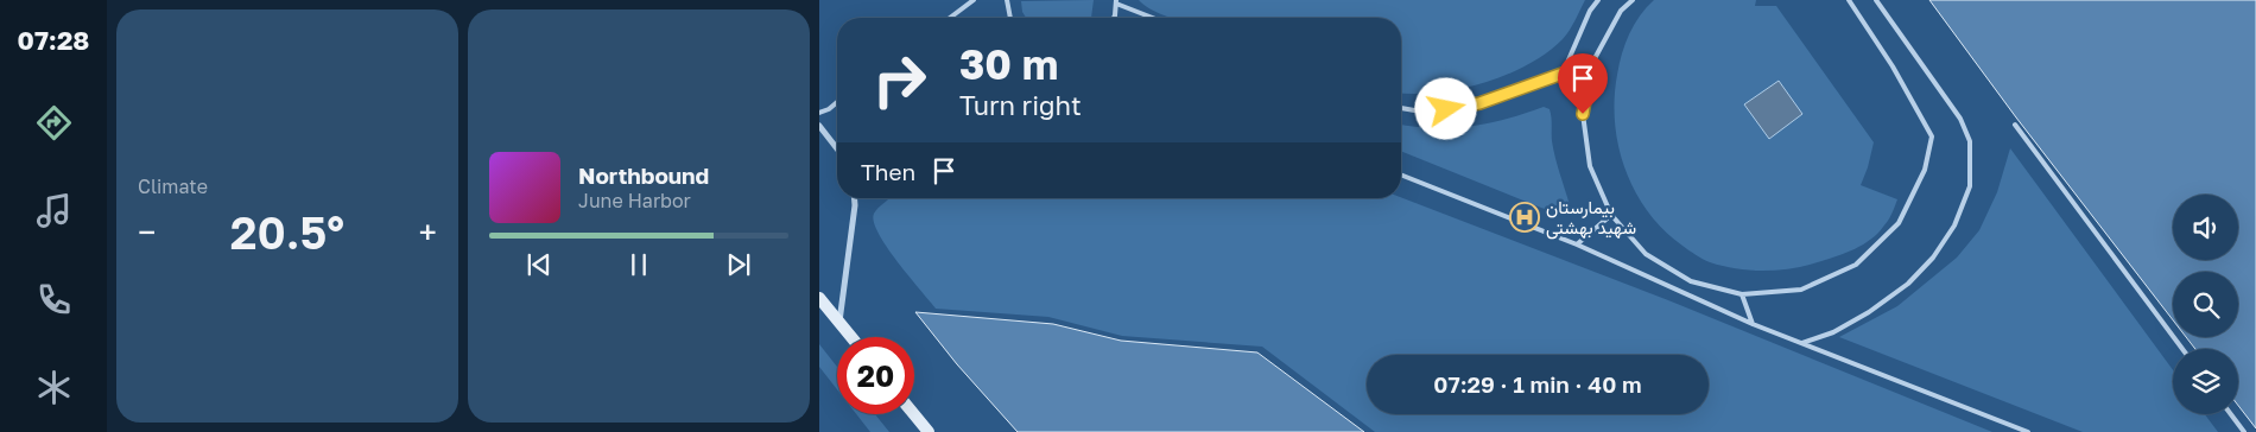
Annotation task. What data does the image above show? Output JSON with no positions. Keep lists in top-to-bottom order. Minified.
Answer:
{"places":{"hospital":["بیمارستان شهید بهشتی"]},"page":{"tabs":"07:28","tile":"Climate","turn":["30 m","Turn right"],"then":"Then","song":["Northbound","June Harbor"],"heat":["−","20.5°","+"],"limit":"20","trip":"07:29 · 1 min · 40 m"}}
